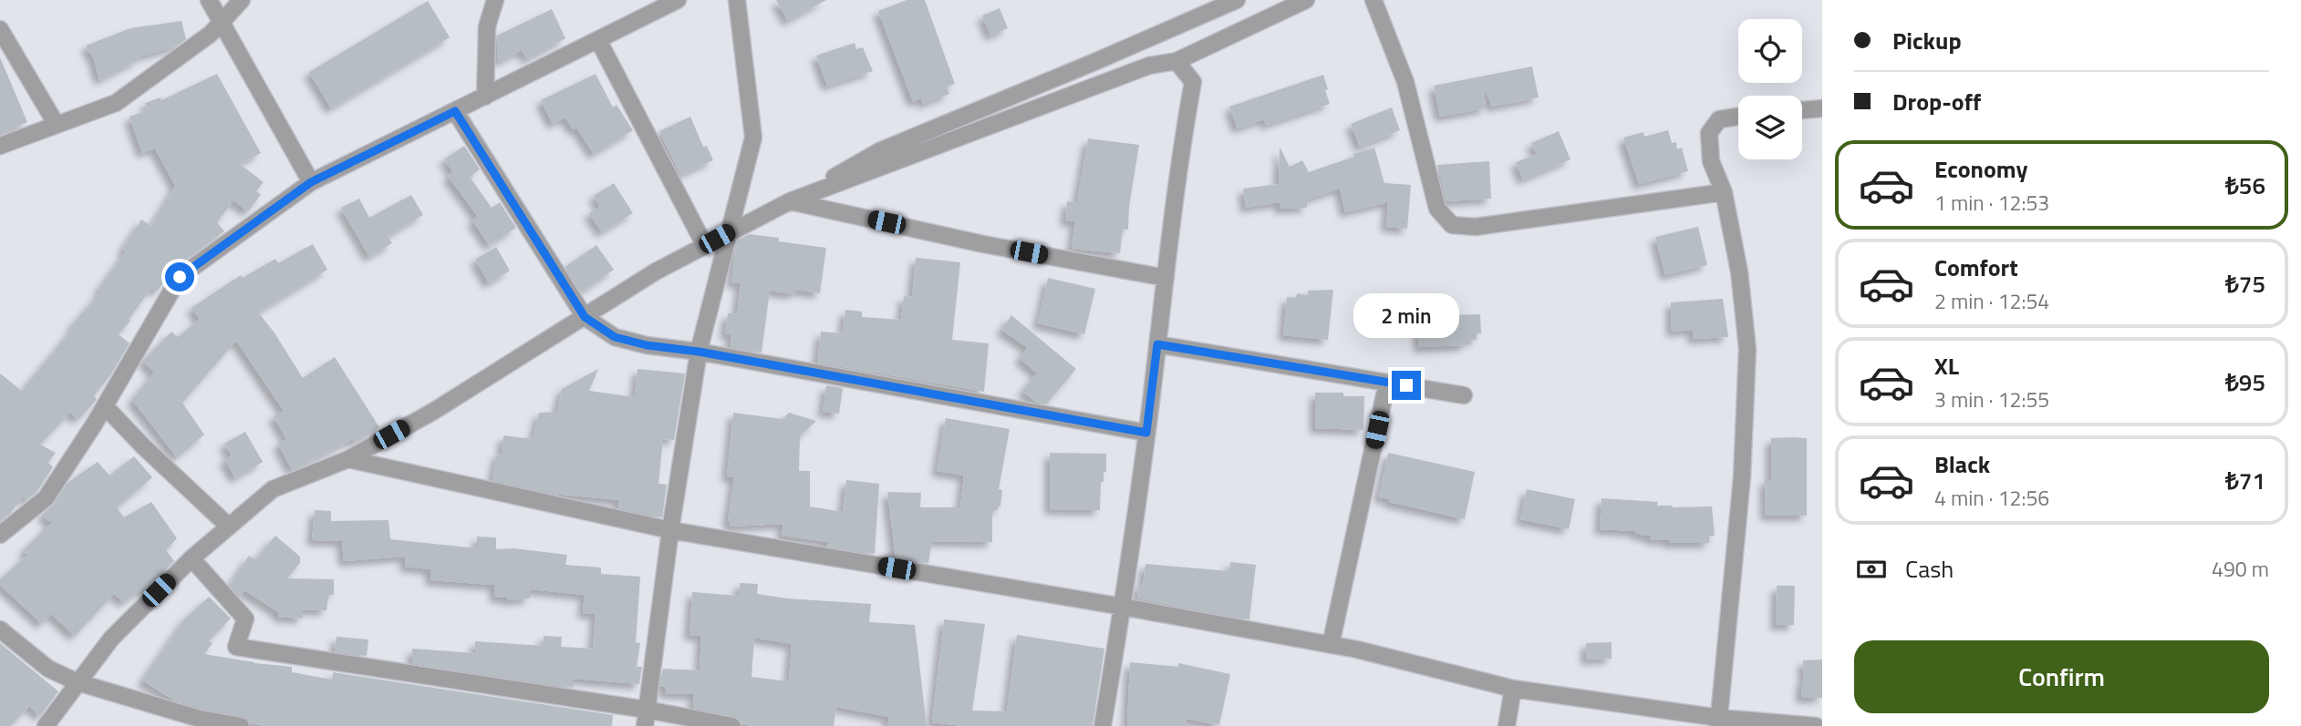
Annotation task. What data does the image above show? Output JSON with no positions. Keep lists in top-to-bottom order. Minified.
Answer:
{"page":{"banner":["Pickup","Drop-off"],"list":[{"name":"Economy","note":"1 min · 12:53","value":"₺56"},{"name":"Comfort","note":"2 min · 12:54","value":"₺75"},{"name":"XL","note":"3 min · 12:55","value":"₺95"},{"name":"Black","note":"4 min · 12:56","value":"₺71"}],"bubble":"2 min","pay":["Cash","490 m"],"buttons":"Confirm"}}
